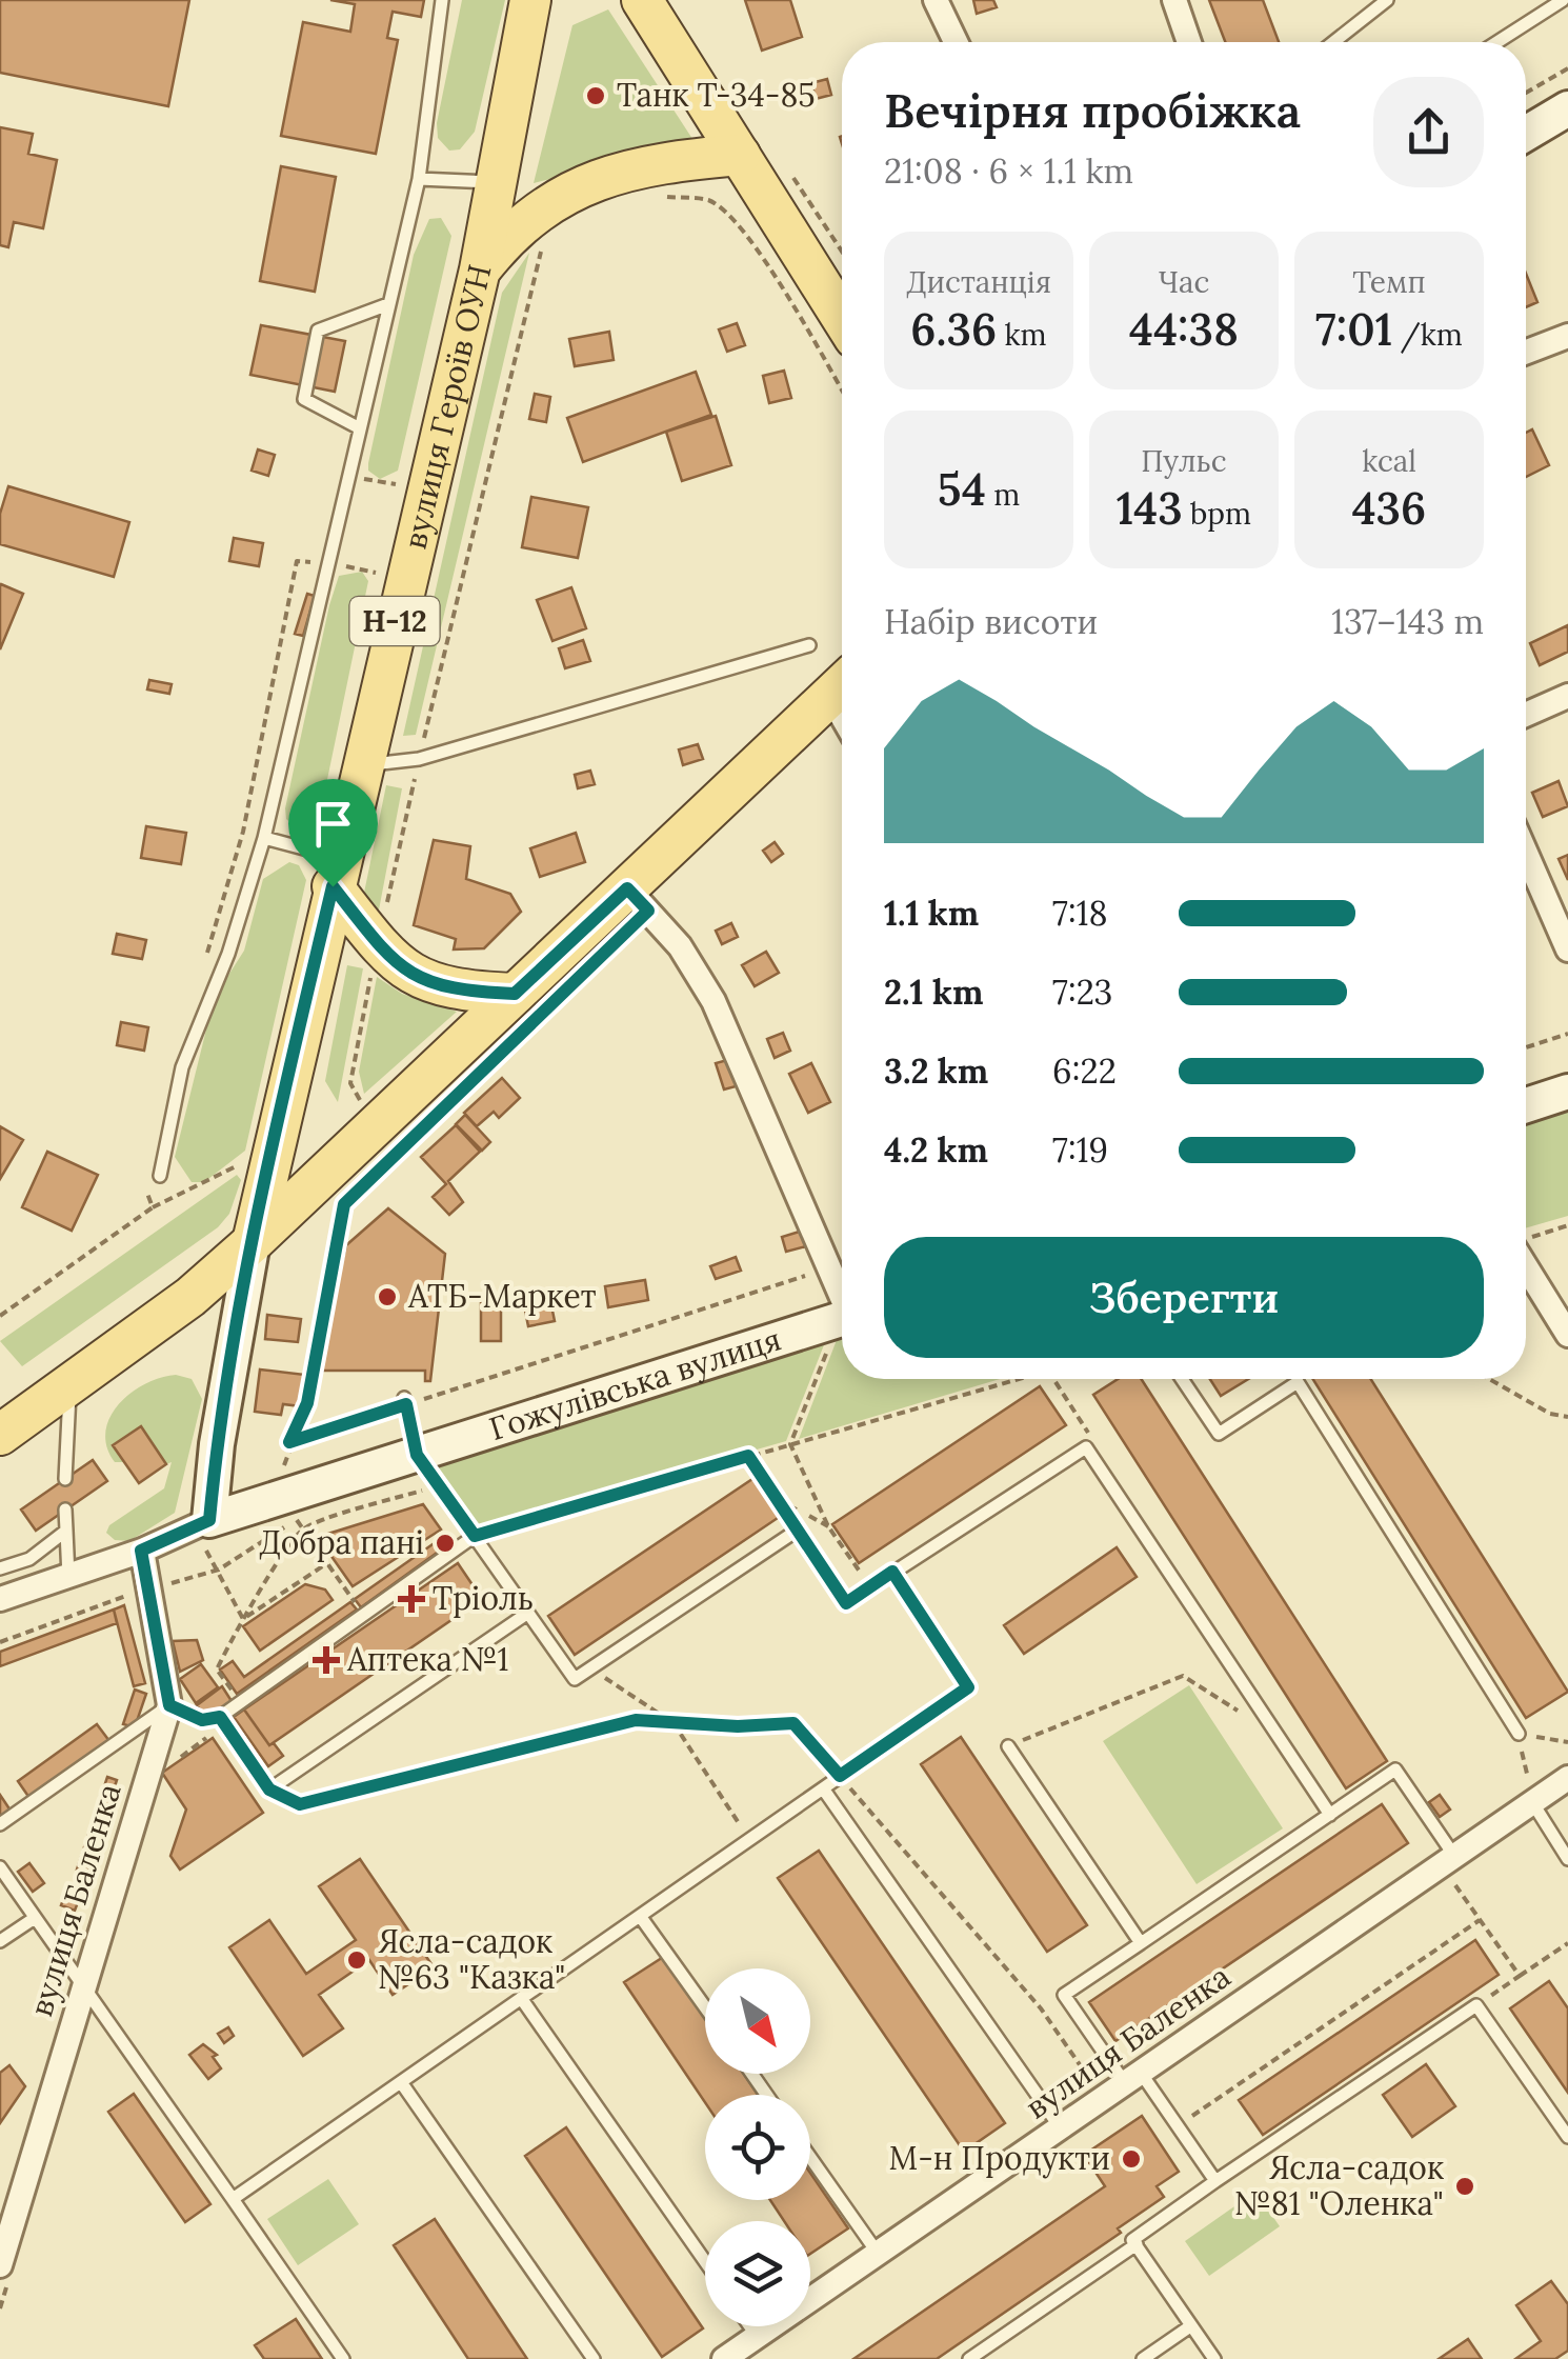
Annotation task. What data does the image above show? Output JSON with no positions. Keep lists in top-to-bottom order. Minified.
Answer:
{"streets":{"main road":["вулиця Героїв ОУН","Н-12"],"street":["Гожулівська вулиця","вулиця Баленка"]},"crossings":[["Гожулівська вулиця","вулиця Баленка"]],"places":{"other":["Танк Т-34-85","АТБ-Маркет","Добра пані","Ясла-садок №63 \"Казка\"","М-н Продукти","Ясла-садок №81 \"Оленка\""],"health":["Тріоль","Аптека №1"]},"north":"bottom right","page":{"heading":["Вечірня пробіжка","21:08 · 6 × 1.1 km"],"stats":[["Дистанція","6.36 km"],["Час","44:38"],["Темп","7:01 /km"],["54 m"],["Пульс","143 bpm"],["kcal","436"]],"chart":["Набір висоти","137–143 m"],"list":[{"name":"1.1 km","note":"7:18"},{"name":"2.1 km","note":"7:23"},{"name":"3.2 km","note":"6:22"},{"name":"4.2 km","note":"7:19"}],"buttons":"Зберегти"}}
